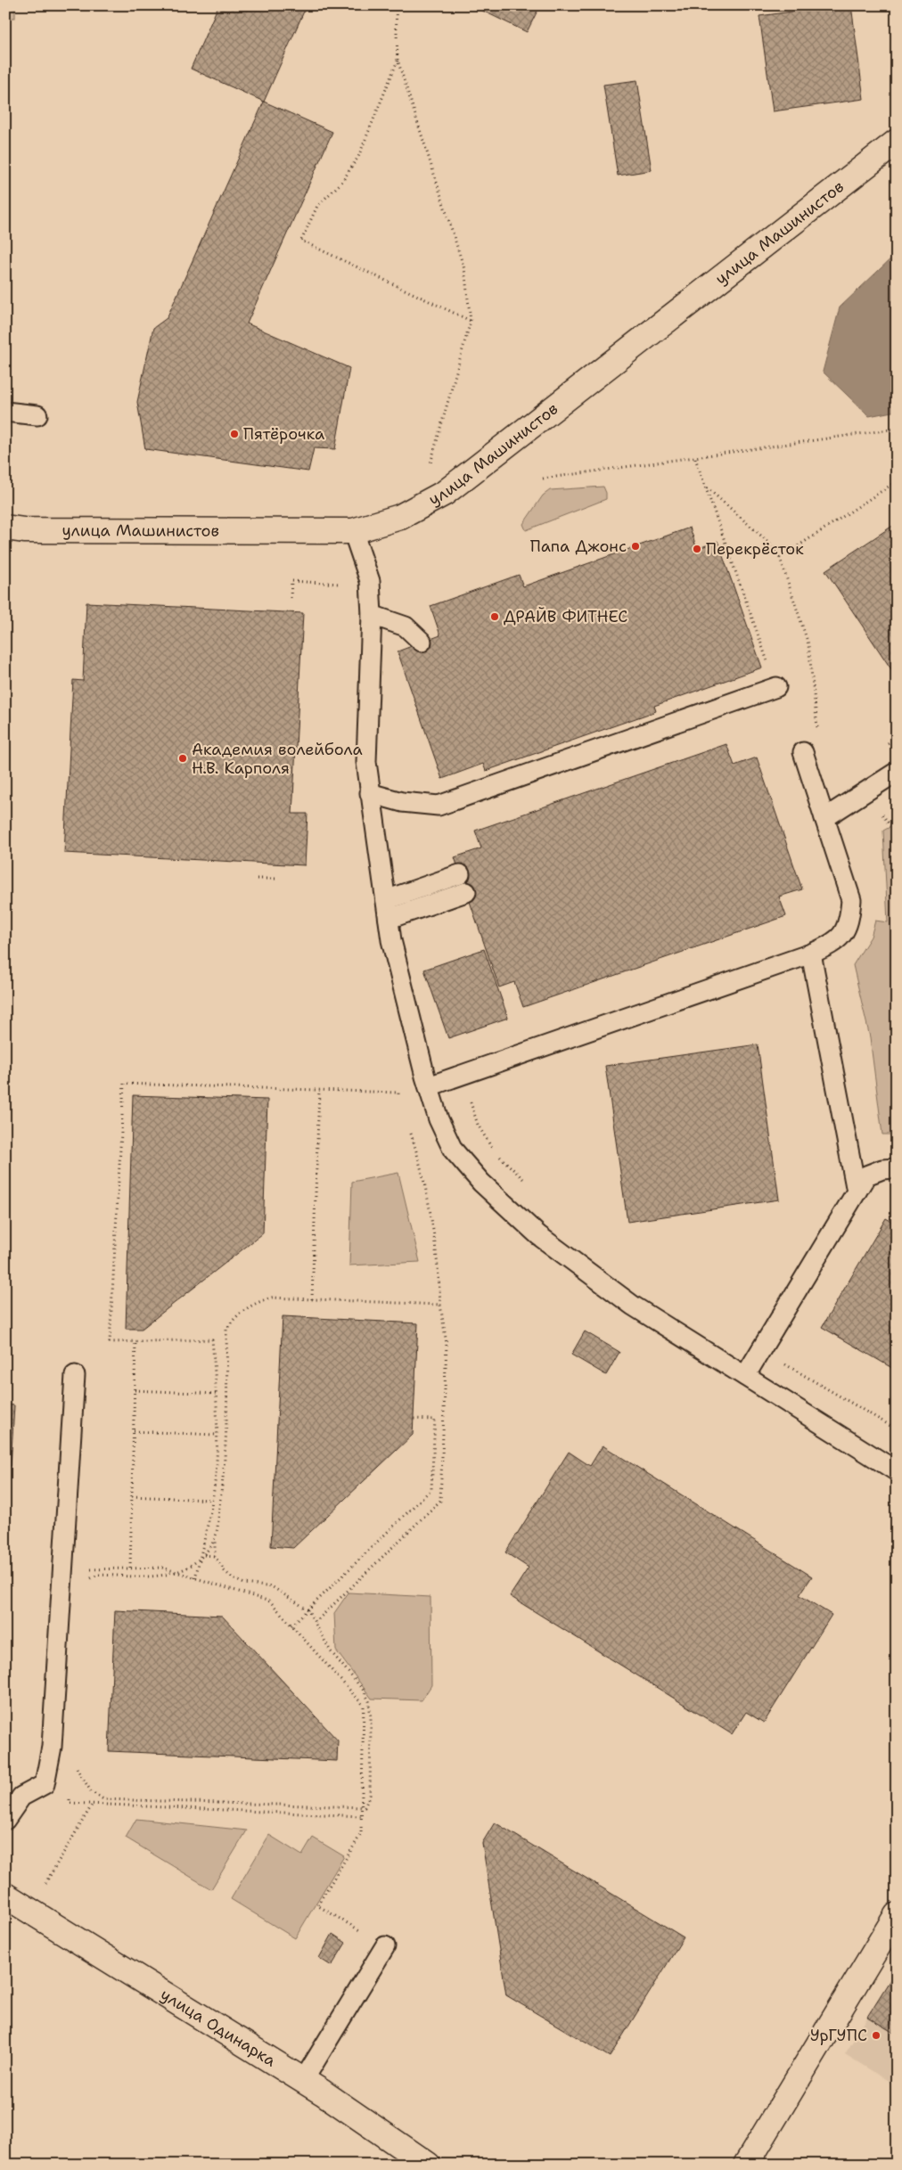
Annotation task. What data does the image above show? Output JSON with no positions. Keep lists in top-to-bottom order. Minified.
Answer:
{"streets":{"street":["улица Машинистов","улица Одинарка"]},"places":["Пятёрочка","Папа Джонс","Перекрёсток","ДРАЙВ ФИТНЕС","Академия волейбола Н.В. Карполя","УрГУПС"]}
